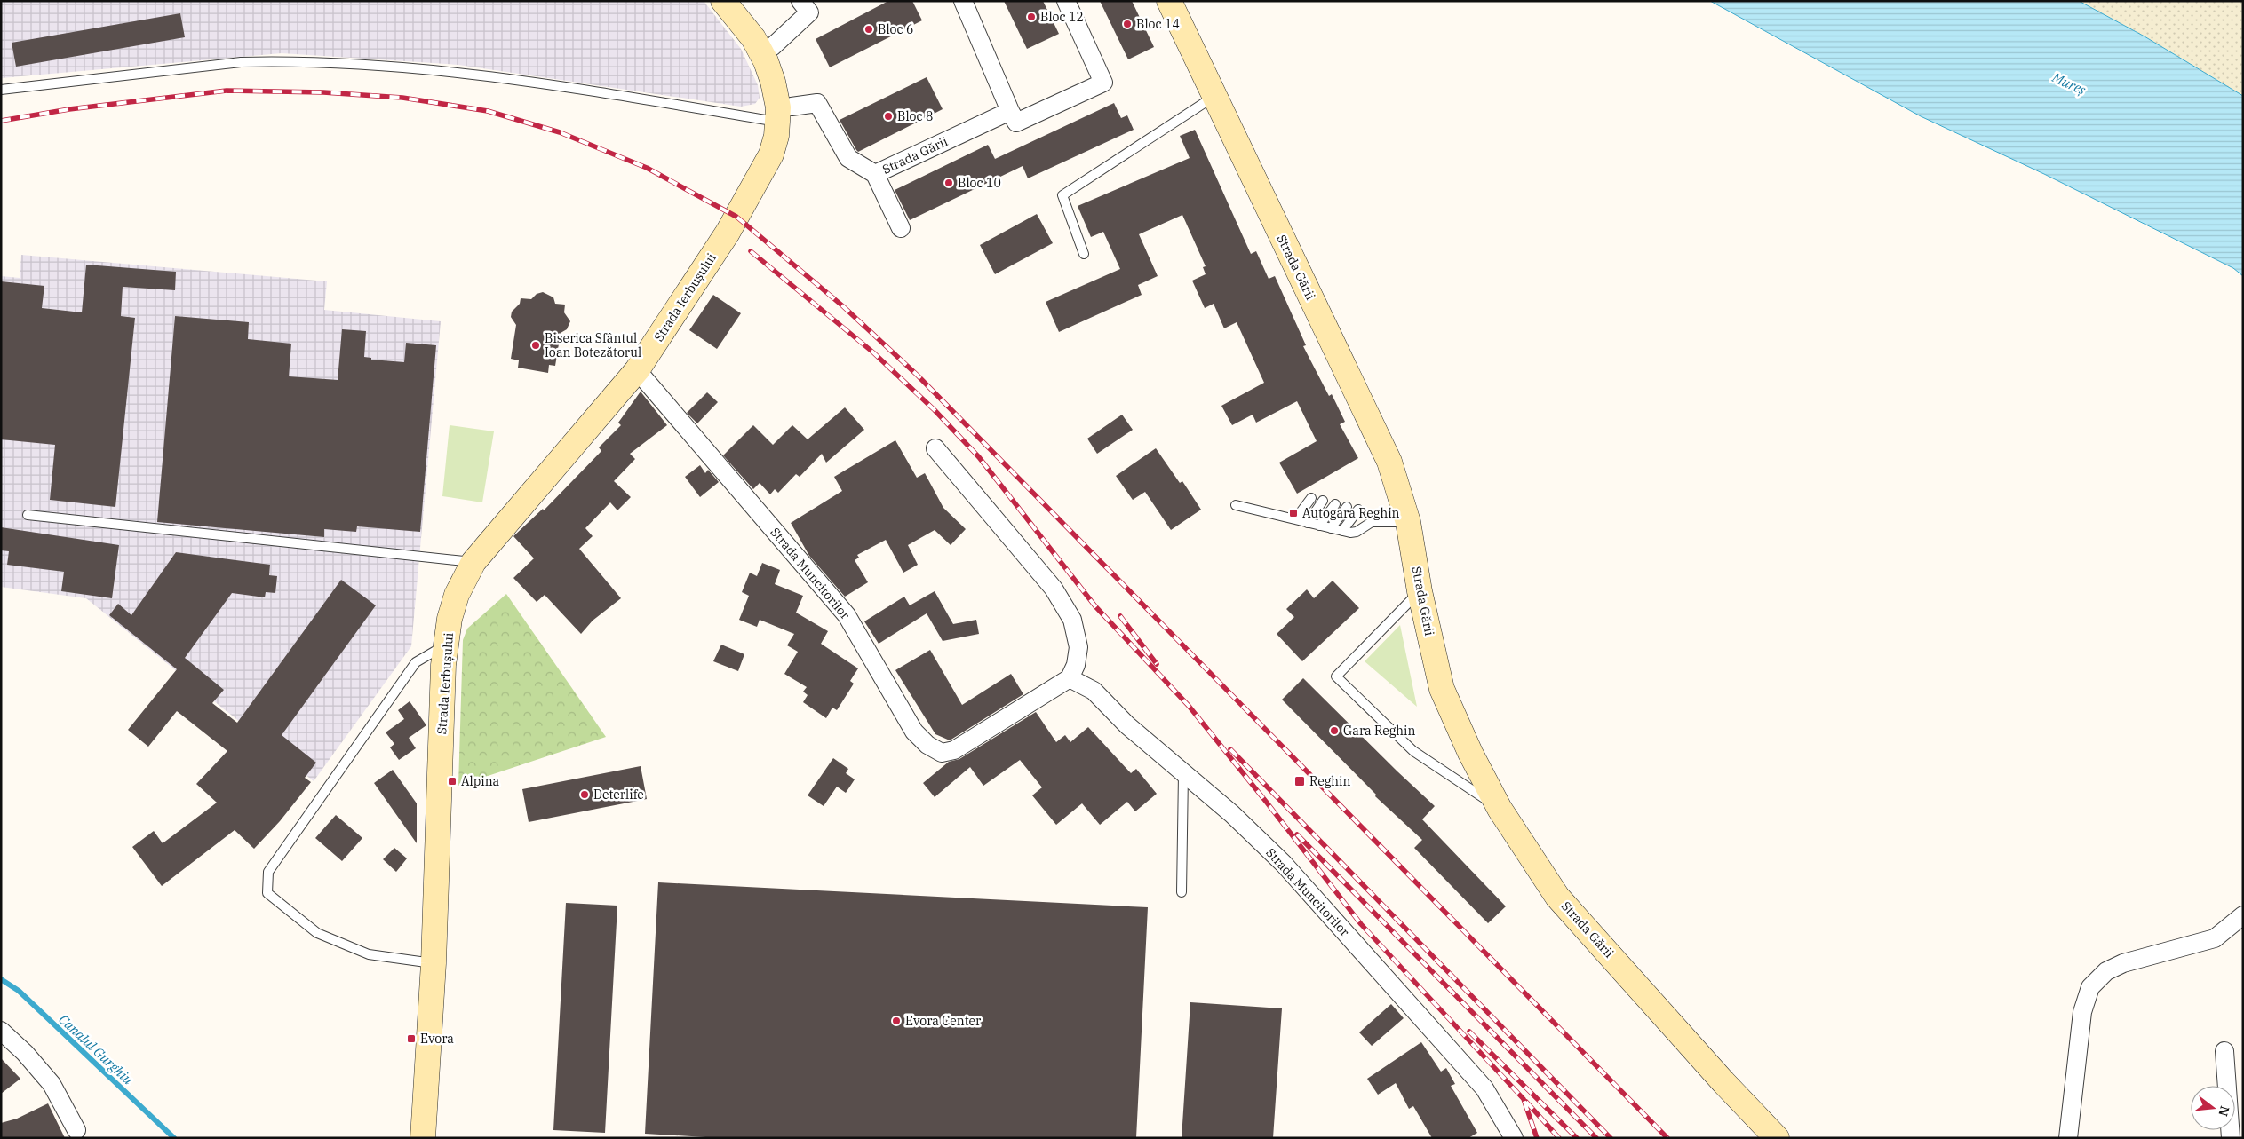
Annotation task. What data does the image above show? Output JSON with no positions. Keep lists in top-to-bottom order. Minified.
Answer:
{"streets":{"main road":["Strada Gării","Strada Ierbușului"],"street":["Strada Muncitorilor"]},"crossings":[["Strada Ierbușului","Strada Muncitorilor"]],"water":["Mureș","Canalul Gurghiu"],"places":{"other":["Bloc 12","Bloc 14","Bloc 6","Bloc 8","Bloc 10","Biserica Sfântul Ioan Botezătorul","Gara Reghin","Deterlife","Evora Center"],"transit":["Autogara Reghin","Alpina","Reghin","Evora"]},"north":"right"}
